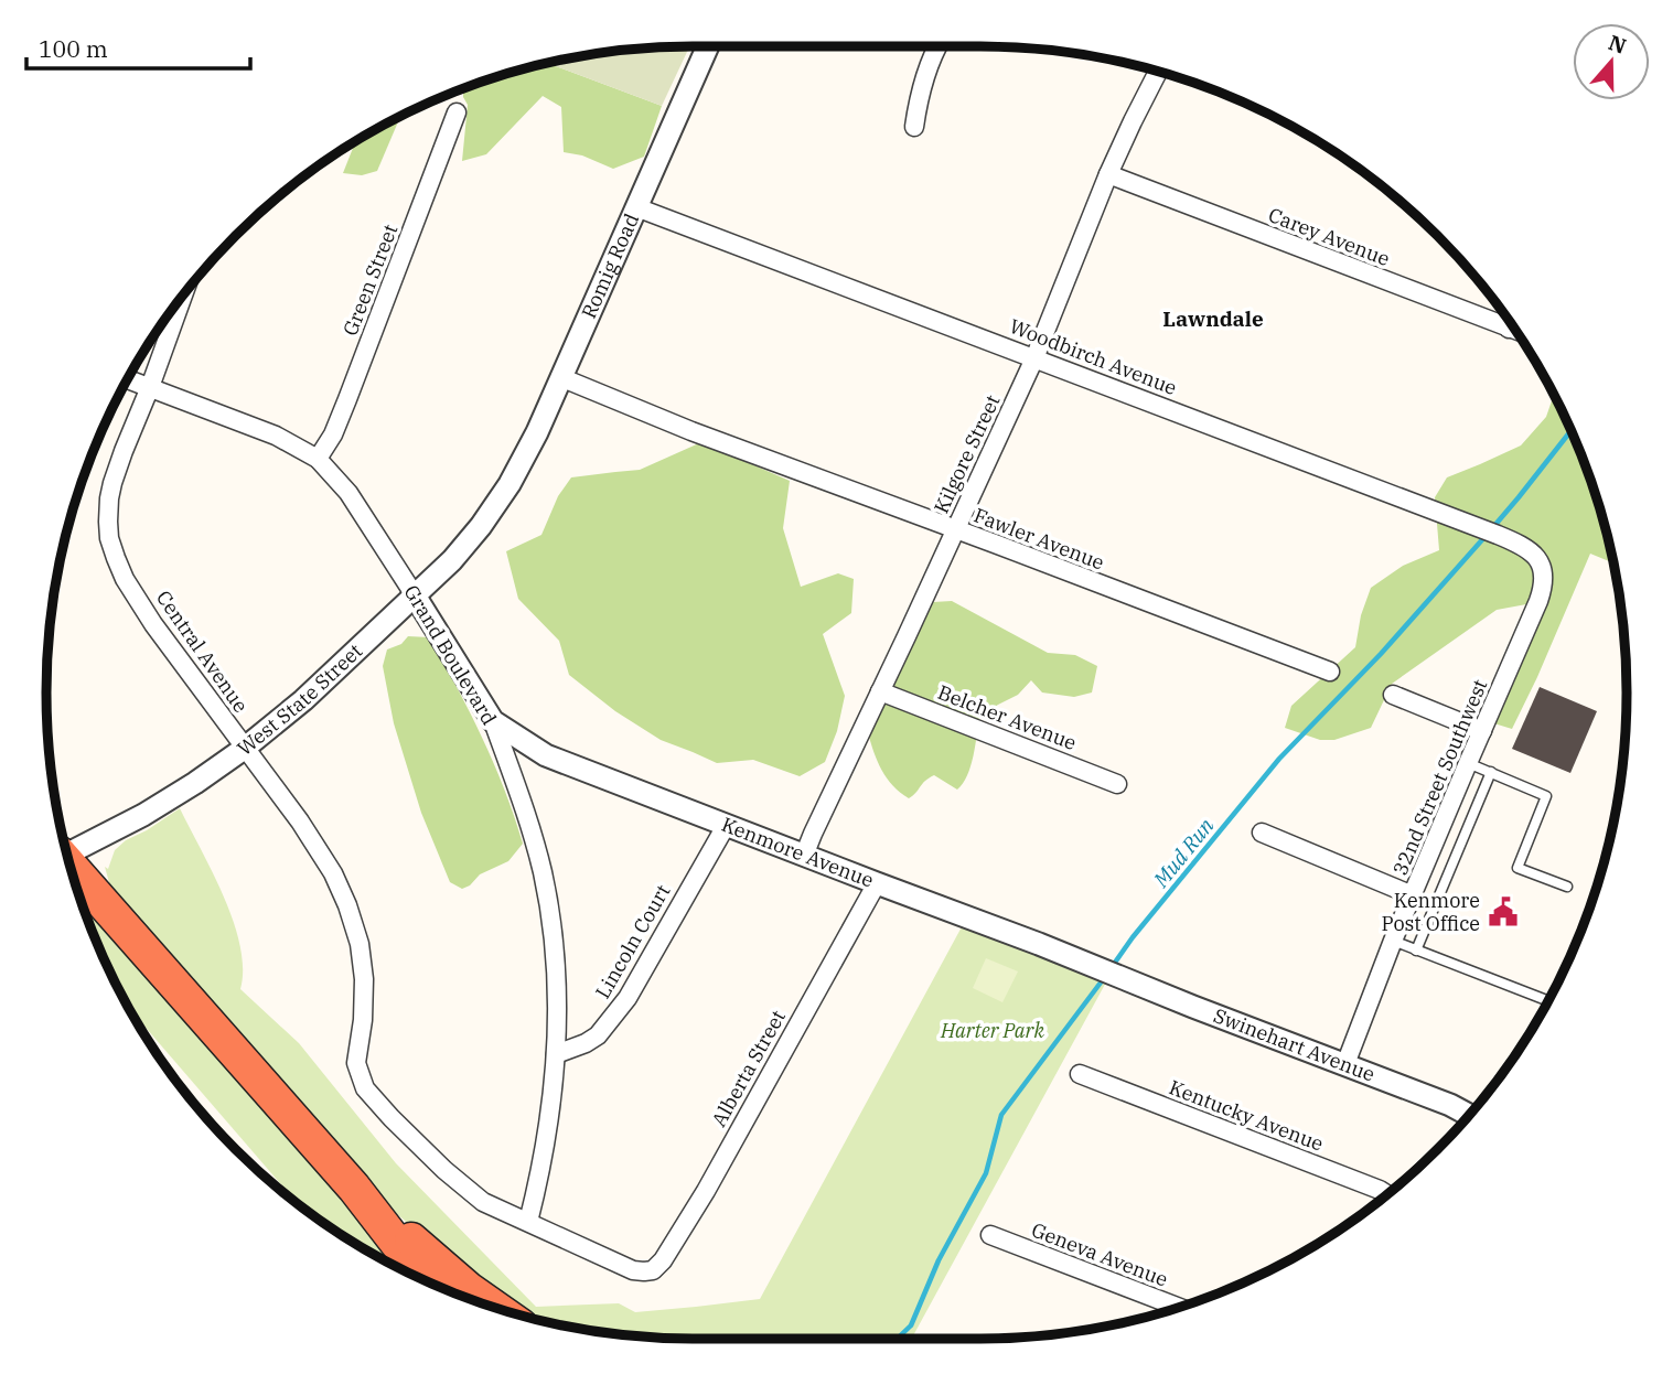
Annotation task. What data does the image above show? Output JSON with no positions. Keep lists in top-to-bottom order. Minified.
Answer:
{"streets":{"street":["Carey Avenue","Romig Road","Green Street","Woodbirch Avenue","Kilgore Street","Fawler Avenue","Central Avenue","Grand Boulevard","West State Street","Belcher Avenue","32nd Street Southwest","Kenmore Avenue","Lincoln Court","Swinehart Avenue","Alberta Street","Kentucky Avenue","Geneva Avenue"]},"crossings":[["Carey Avenue","Kilgore Street"],["Romig Road","Woodbirch Avenue"],["Romig Road","Fawler Avenue"],["Romig Road","West State Street"],["Green Street","Grand Boulevard"],["Woodbirch Avenue","Kilgore Street"],["Woodbirch Avenue","32nd Street Southwest"],["Kilgore Street","Fawler Avenue"],["Kilgore Street","Belcher Avenue"],["Kilgore Street","Kenmore Avenue"],["Central Avenue","Grand Boulevard"],["Central Avenue","West State Street"],["Central Avenue","Alberta Street"],["Grand Boulevard","West State Street"],["Grand Boulevard","Kenmore Avenue"],["Grand Boulevard","Lincoln Court"],["32nd Street Southwest","Swinehart Avenue"],["Kenmore Avenue","Lincoln Court"],["Kenmore Avenue","Swinehart Avenue"],["Kenmore Avenue","Alberta Street"]],"districts":["Lawndale"],"water":["Mud Run"],"parks":["Harter Park"],"places":{"public building":["Kenmore Post Office"]},"scale_bar":"100 m","north":"top"}
